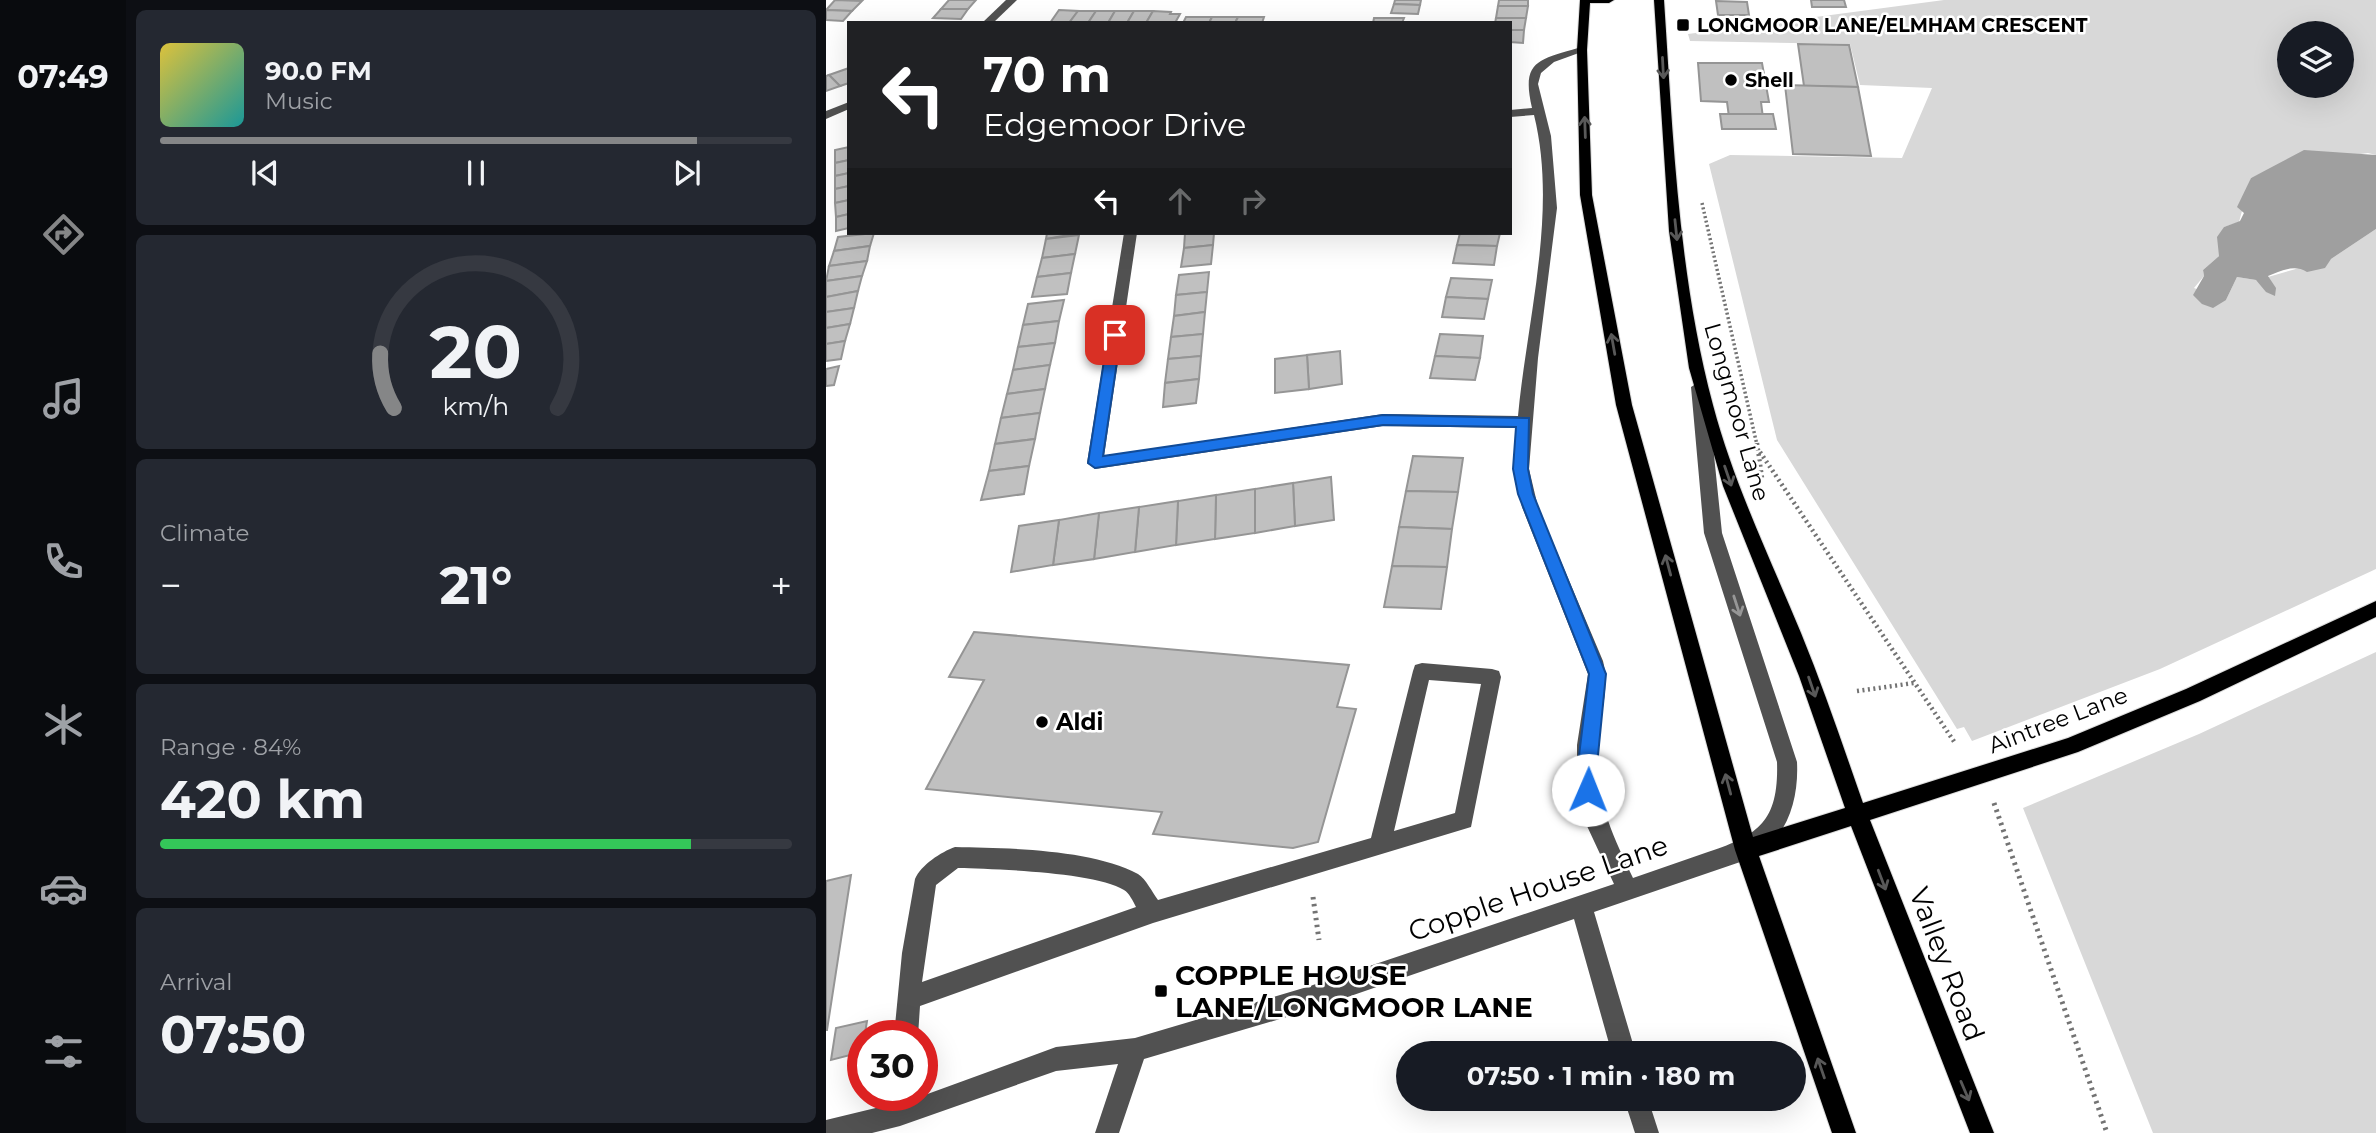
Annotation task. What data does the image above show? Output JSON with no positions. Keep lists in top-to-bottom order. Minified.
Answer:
{"streets":{"main road":["Longmoor Lane","Aintree Lane","Valley Road"],"street":["Copple House Lane"]},"crossings":[["Longmoor Lane","Aintree Lane"],["Longmoor Lane","Valley Road"],["Aintree Lane","Copple House Lane"],["Aintree Lane","Valley Road"]],"places":{"transit":["LONGMOOR LANE/ELMHAM CRESCENT","COPPLE HOUSE LANE/LONGMOOR LANE"],"other":["Shell","Aldi"]},"page":{"tabs":"07:49","turn":["70 m","Edgemoor Drive"],"song":["90.0 FM","Music"],"tile":["Climate",["Range · 84%","420 km"],["Arrival","07:50"]],"heat":["−","21°","+"],"limit":"30","trip":"07:50 · 1 min · 180 m","gauge":["20","km/h"]}}
